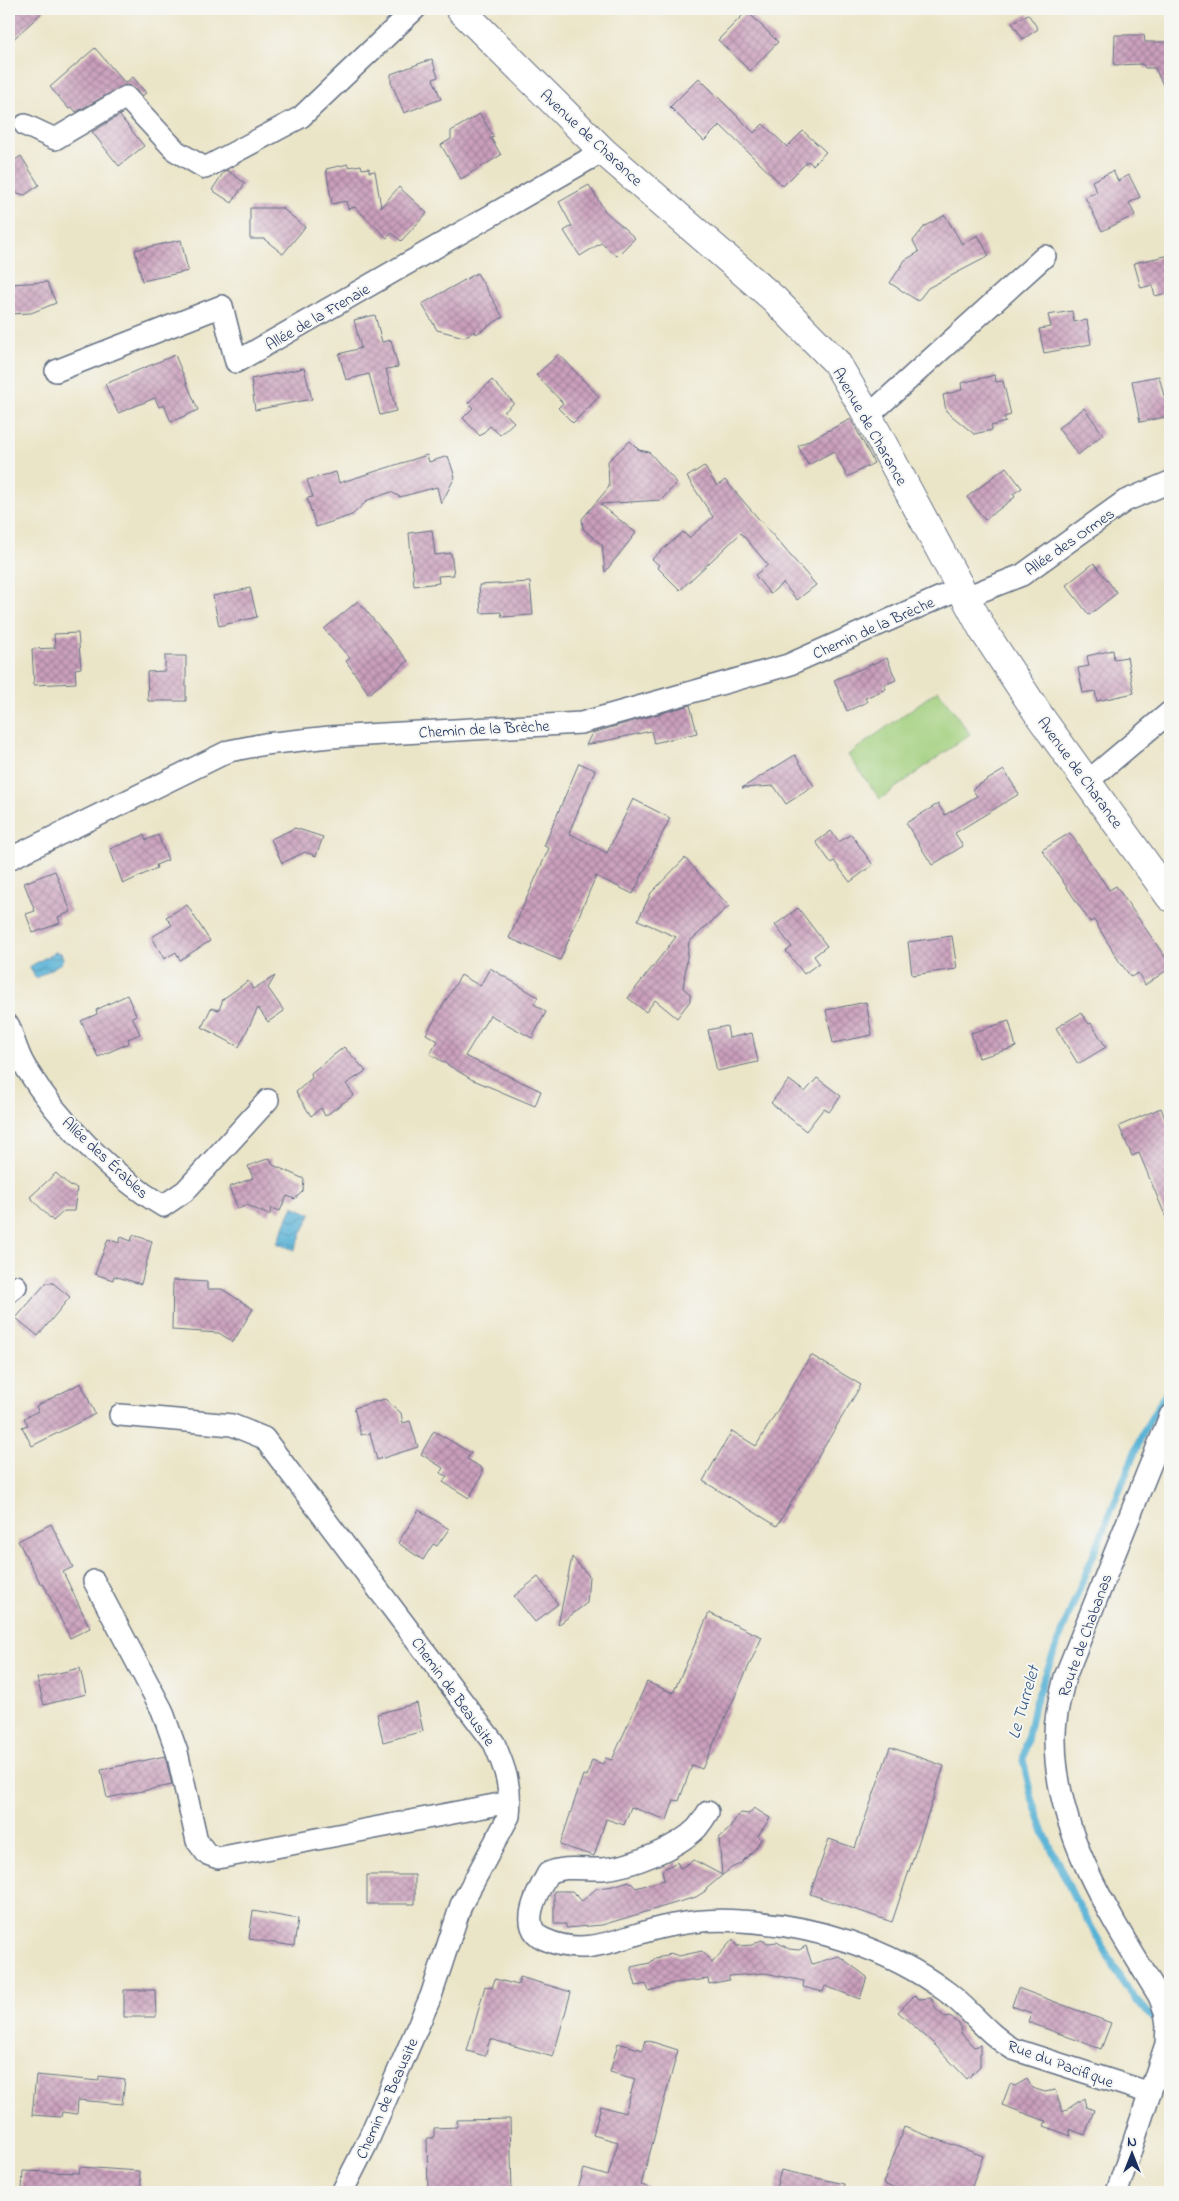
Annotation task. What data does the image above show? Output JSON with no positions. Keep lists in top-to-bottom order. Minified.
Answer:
{"streets":{"street":["Avenue de Charance","Allée de la Frenaie","Allée des Ormes","Chemin de la Brèche","Allée des Érables","Route de Chabanas","Chemin de Beausite","Rue du Pacifique"]},"crossings":[["Avenue de Charance","Allée de la Frenaie"],["Avenue de Charance","Allée des Ormes"],["Avenue de Charance","Chemin de la Brèche"],["Allée des Ormes","Chemin de la Brèche"],["Route de Chabanas","Rue du Pacifique"]],"water":["Le Turrelet"],"north":"top"}
